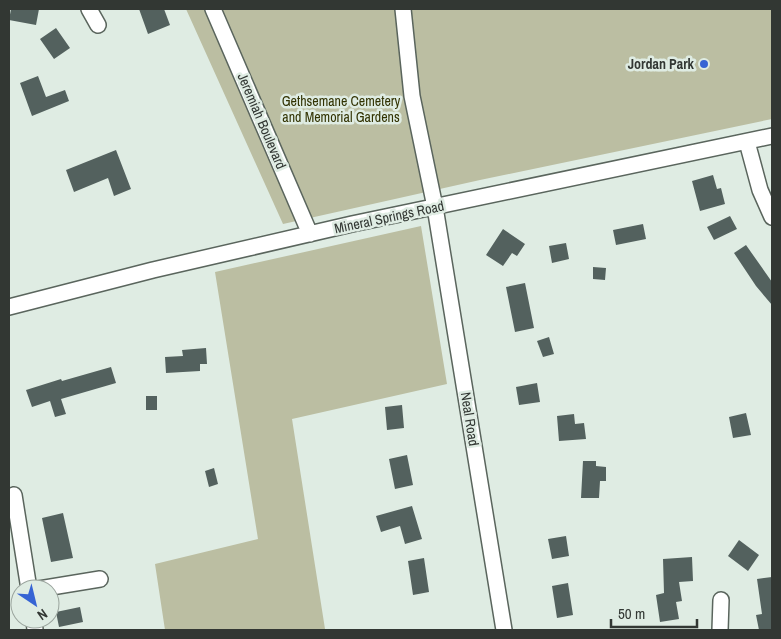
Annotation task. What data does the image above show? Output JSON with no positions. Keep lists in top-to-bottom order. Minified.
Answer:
{"streets":{"street":["Jeremiah Boulevard","Mineral Springs Road","Neal Road"]},"crossings":[["Jeremiah Boulevard","Mineral Springs Road"],["Mineral Springs Road","Neal Road"]],"parks":["Gethsemane Cemetery and Memorial Gardens"],"places":["Jordan Park"],"scale_bar":"50 m","north":"bottom right"}
